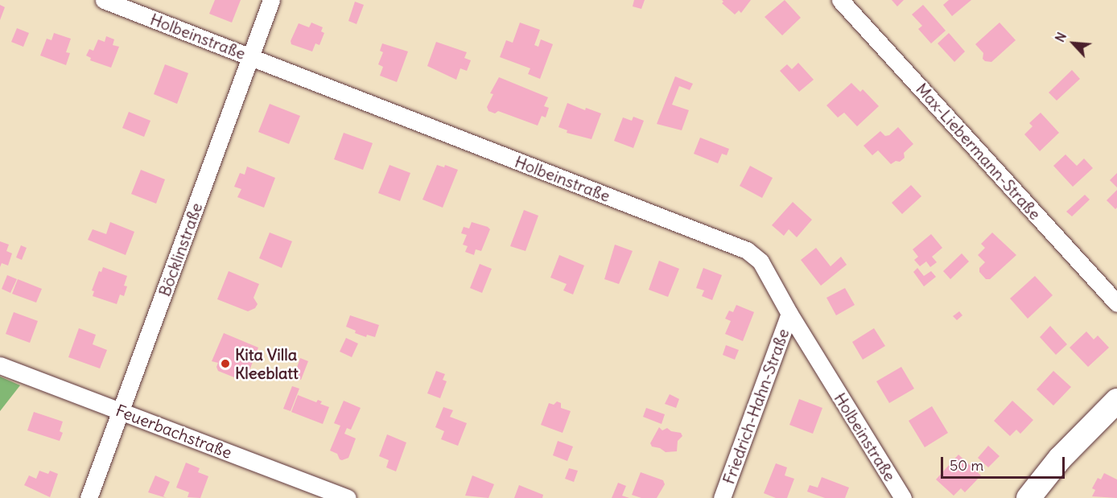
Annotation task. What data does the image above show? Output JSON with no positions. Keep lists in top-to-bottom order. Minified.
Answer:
{"streets":{"street":["Holbeinstraße","Max-Liebermann-Straße","Böcklinstraße","Friedrich-Hahn-Straße","Feuerbachstraße"]},"crossings":[["Holbeinstraße","Böcklinstraße"],["Holbeinstraße","Friedrich-Hahn-Straße"],["Böcklinstraße","Feuerbachstraße"]],"places":["Kita Villa Kleeblatt"],"scale_bar":"50 m","north":"top left"}
